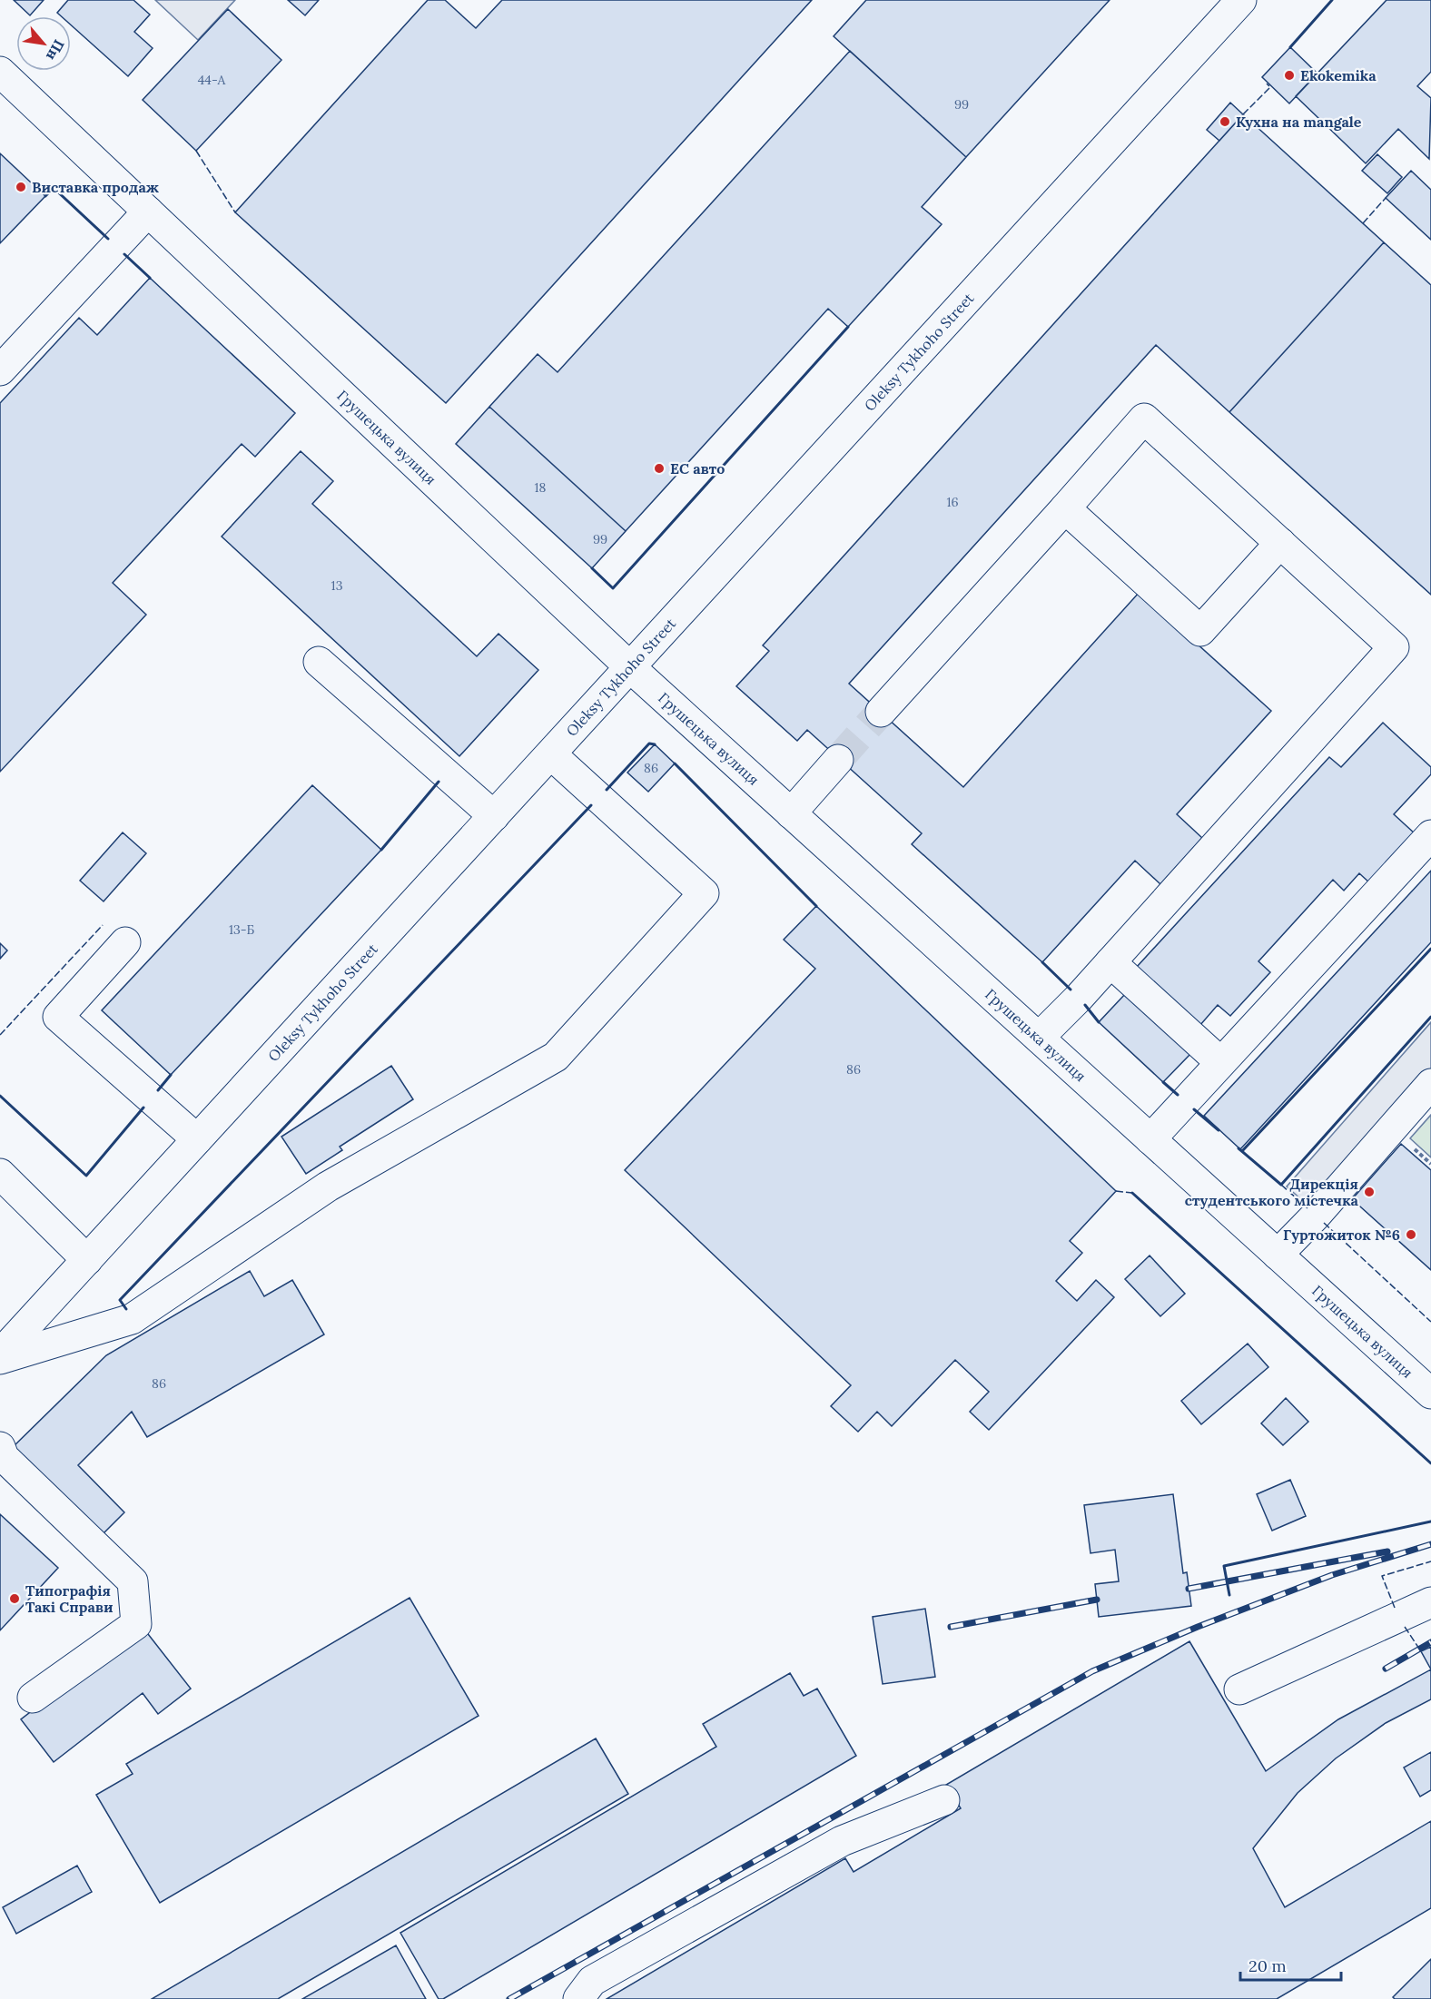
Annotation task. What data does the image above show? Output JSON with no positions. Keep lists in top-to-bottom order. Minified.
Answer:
{"streets":{"street":["Oleksy Tykhoho Street","Грушецька вулиця"]},"crossings":[["Oleksy Tykhoho Street","Грушецька вулиця"]],"places":["Ekokemika","Кухна на mangale","Виставка продаж","ЕС авто","Дирекція студентського містечка","Гуртожиток №6","Типографія Такі Справи"],"house_numbers":["44-А","99","18","16","99","13","86","13-Б","86","86"],"scale_bar":"20 m","north":"bottom right"}
